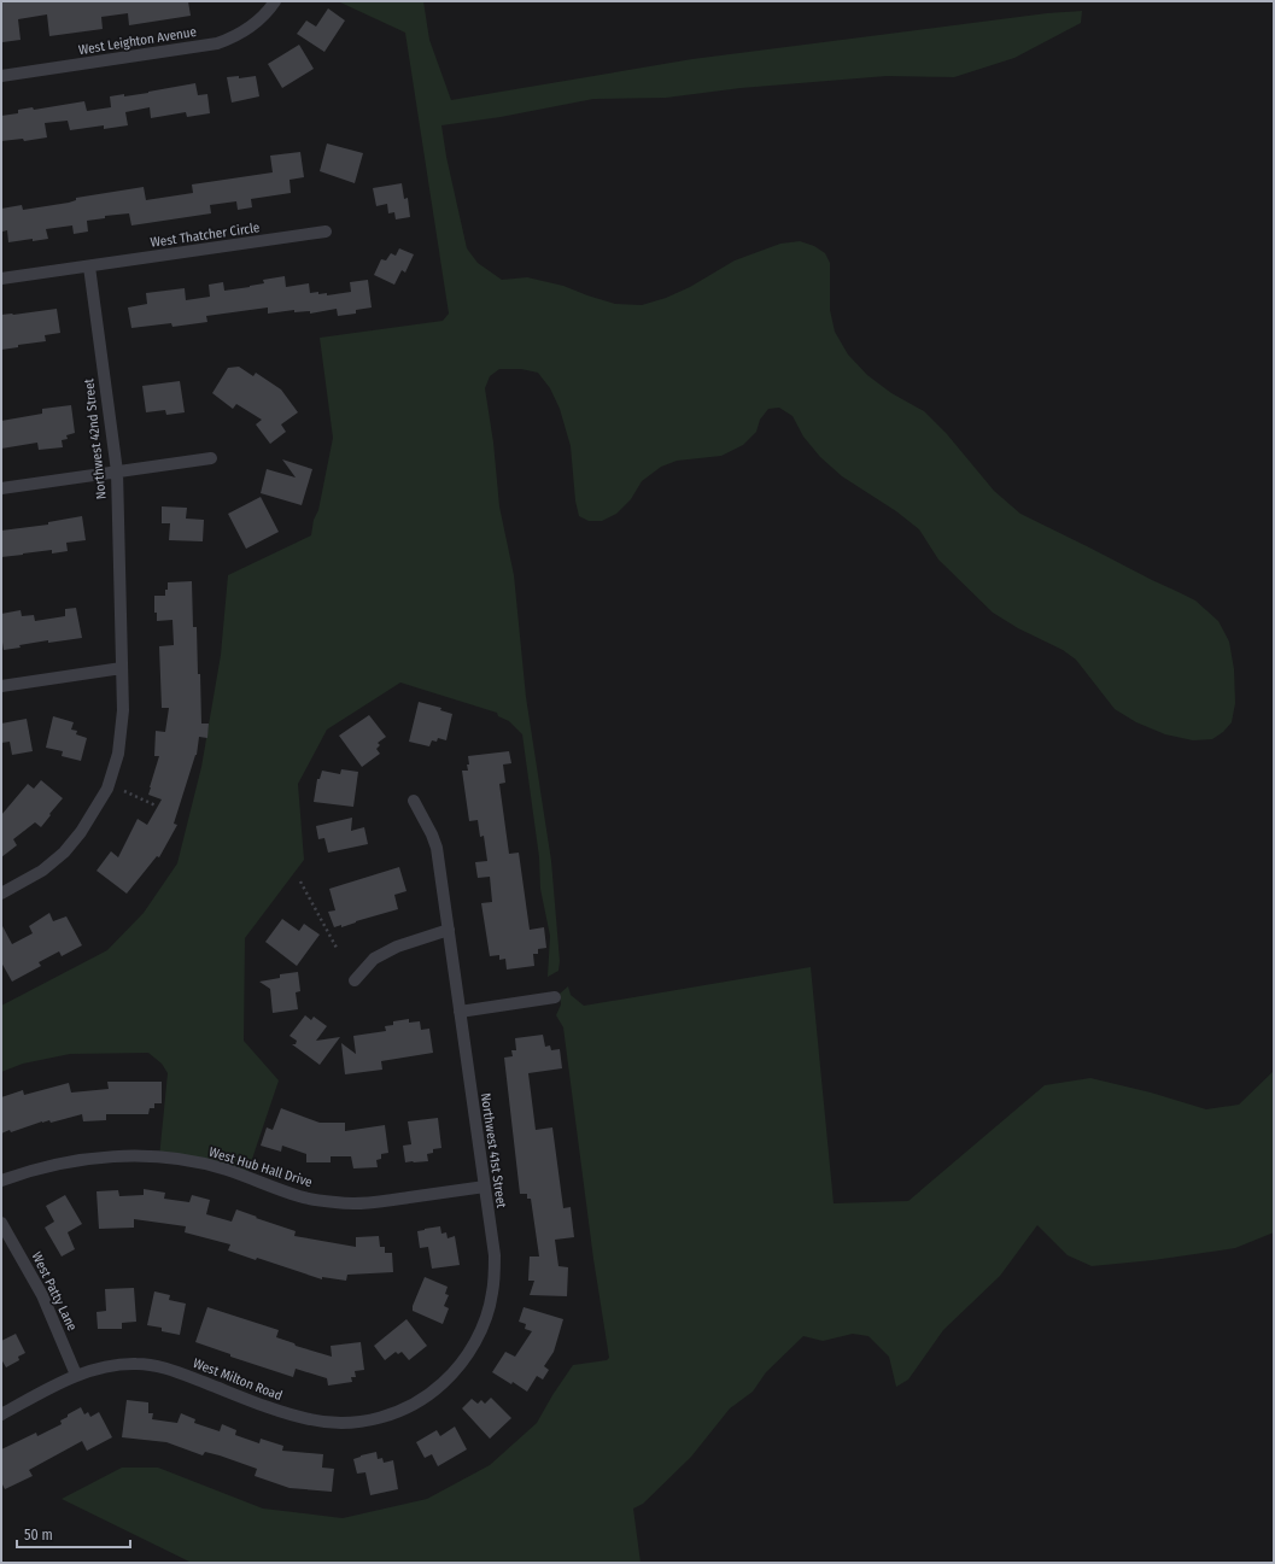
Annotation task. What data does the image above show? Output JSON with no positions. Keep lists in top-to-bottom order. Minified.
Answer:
{"streets":{"street":["West Leighton Avenue","West Thatcher Circle","Northwest 42nd Street","Northwest 41st Street","West Hub Hall Drive","West Patty Lane","West Milton Road"]},"crossings":[["West Thatcher Circle","Northwest 42nd Street"],["Northwest 41st Street","West Hub Hall Drive"],["Northwest 41st Street","West Milton Road"],["West Patty Lane","West Milton Road"]],"scale_bar":"50 m"}
